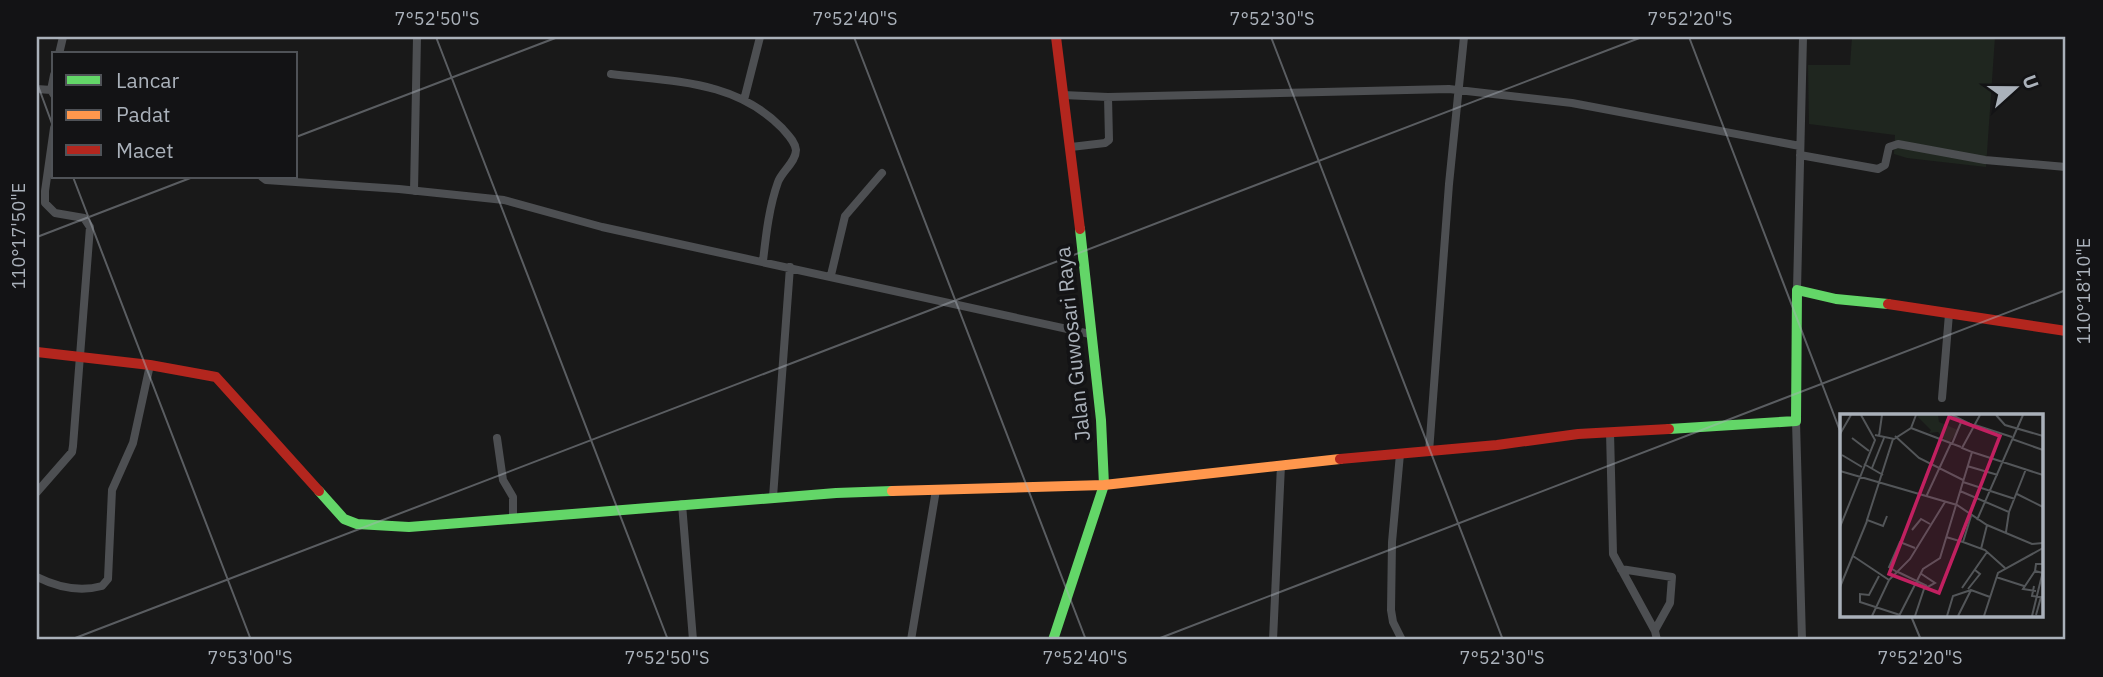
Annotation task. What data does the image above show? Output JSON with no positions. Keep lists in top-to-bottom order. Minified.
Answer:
{"streets":{"street":["Jalan Guwosari Raya"]},"legend":["Lancar","Padat","Macet"],"north":"right","coordinates":["7°52'50\"S","7°52'40\"S","7°52'30\"S","7°52'20\"S","110°17'50\"E","110°18'10\"E","7°53'00\"S"]}
